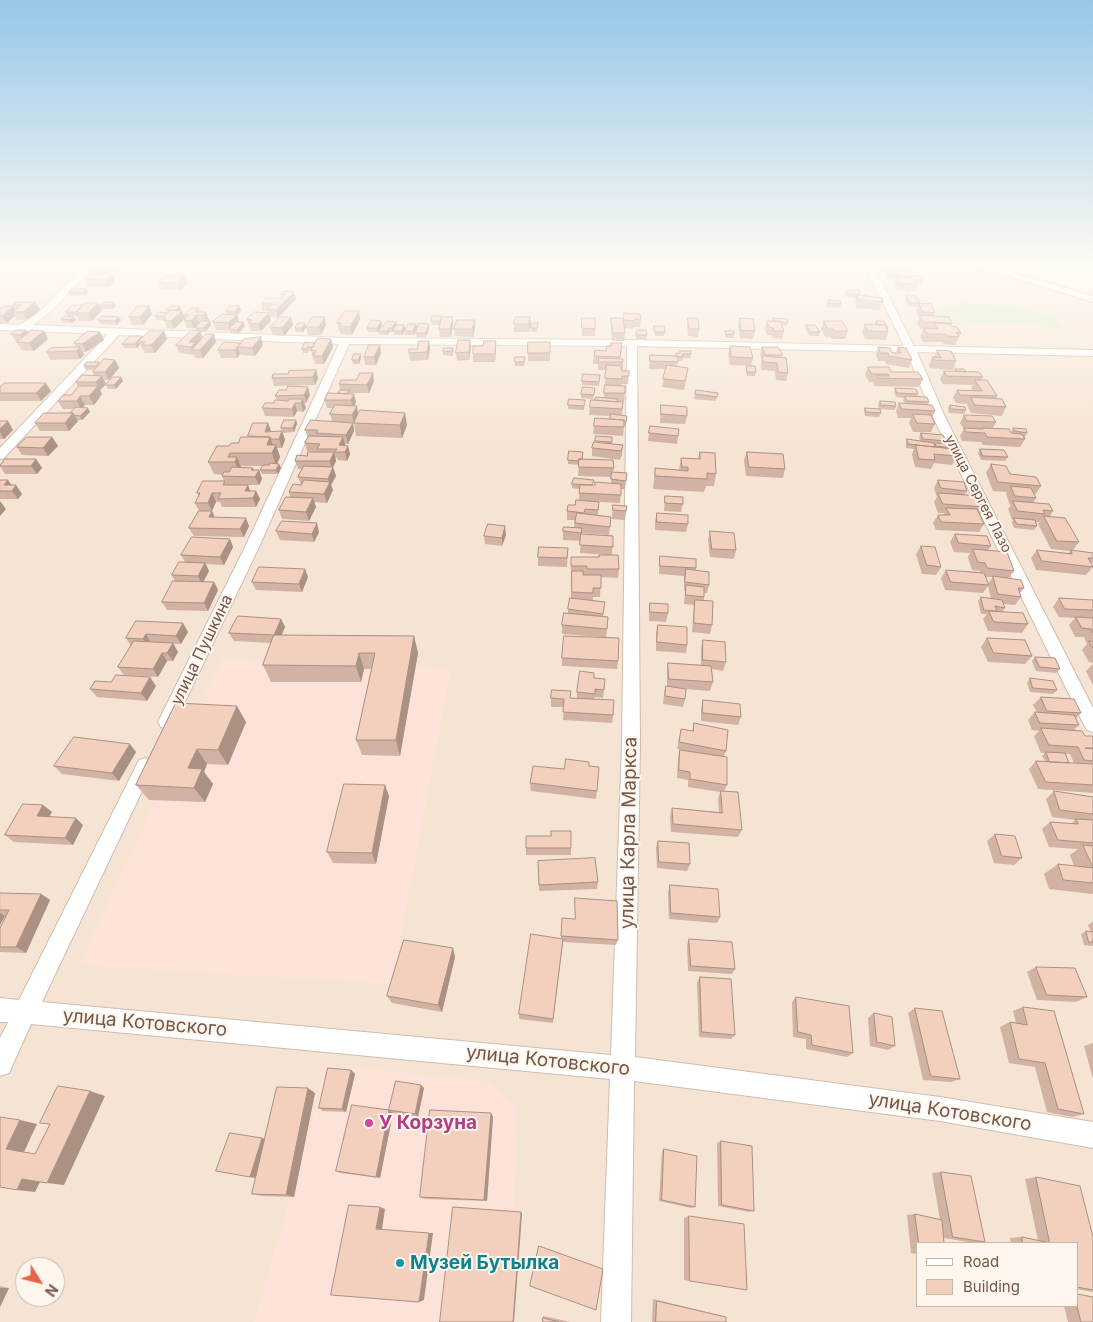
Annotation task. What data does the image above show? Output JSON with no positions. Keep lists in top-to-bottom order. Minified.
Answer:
{"streets":{"street":["улица Сергея Лазо","улица Пушкина","улица Карла Маркса","улица Котовского"]},"crossings":[["улица Карла Маркса","улица Котовского"]],"places":["У Корзуна","Музей Бутылка"],"legend":["Road","Building"],"north":"bottom right"}
